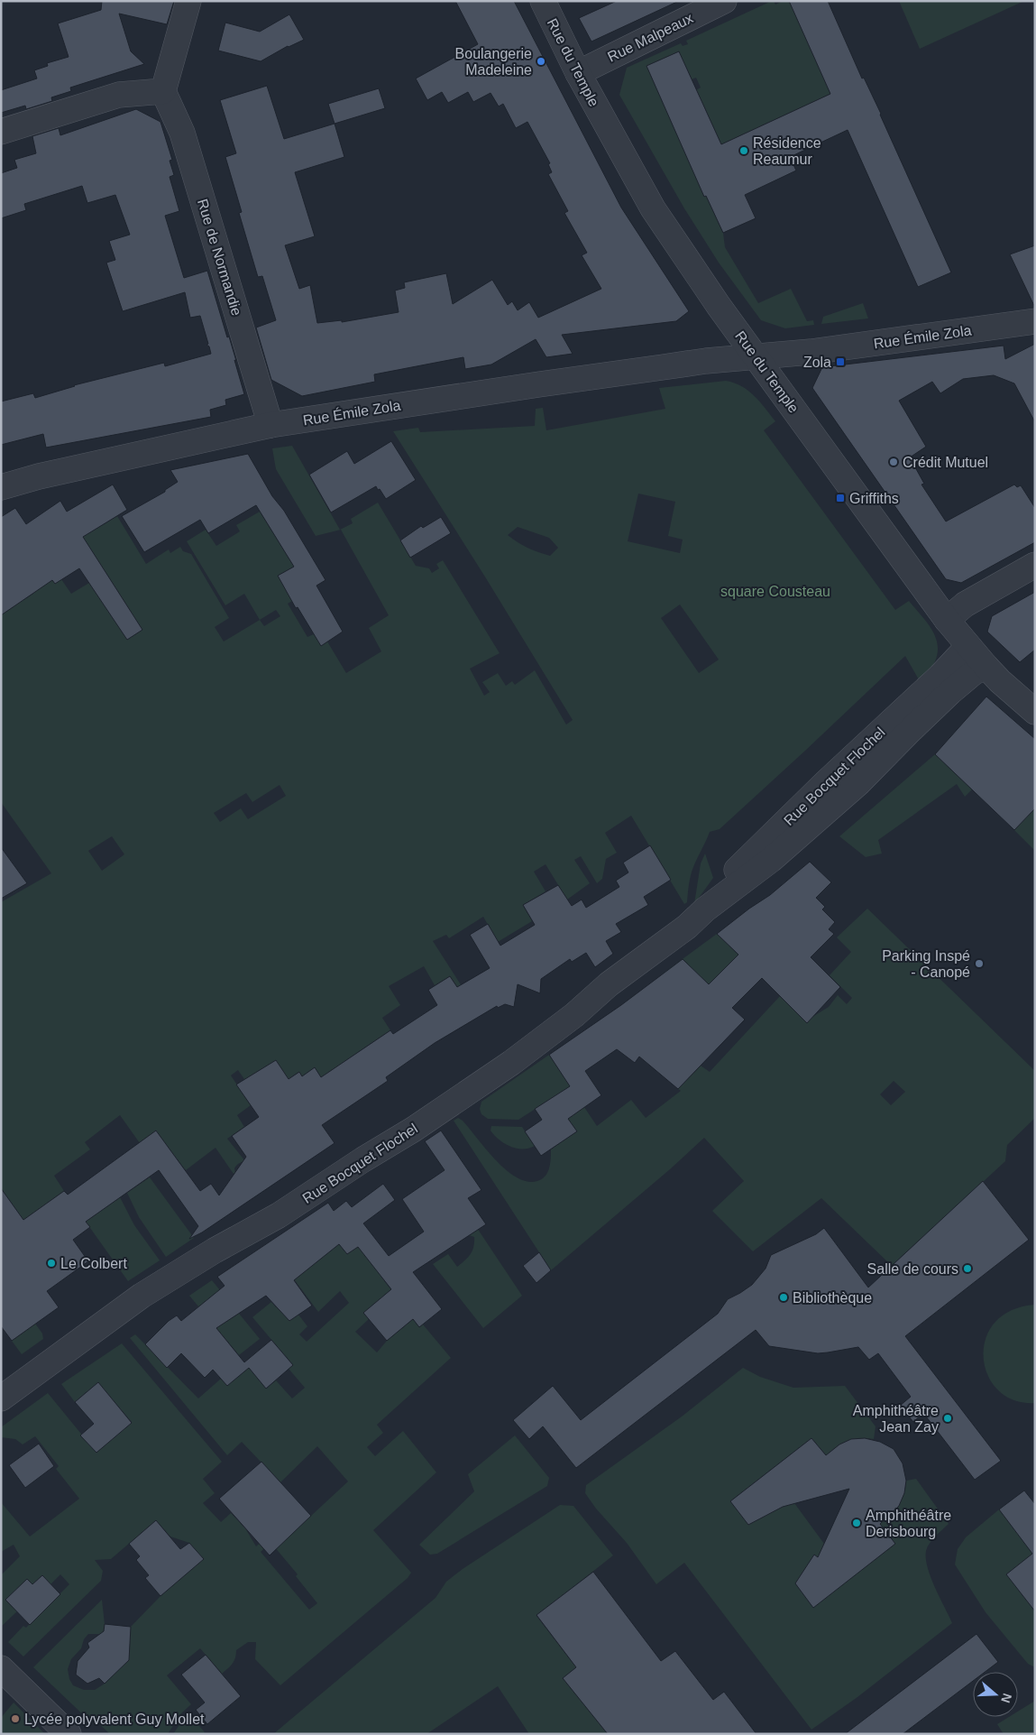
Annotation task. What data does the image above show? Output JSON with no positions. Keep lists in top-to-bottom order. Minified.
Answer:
{"streets":{"street":["Rue Malpeaux","Rue du Temple","Rue de Normandie","Rue Émile Zola","Rue Bocquet Flochel"]},"crossings":[["Rue Malpeaux","Rue du Temple"],["Rue du Temple","Rue Émile Zola"],["Rue du Temple","Rue Bocquet Flochel"],["Rue de Normandie","Rue Émile Zola"]],"parks":["square Cousteau"],"places":{"other":["Boulangerie Madeleine","Résidence Reaumur","Crédit Mutuel","Parking Inspé - Canopé","Le Colbert","Salle de cours","Bibliothèque","Amphithéâtre Jean Zay","Amphithéâtre Derisbourg","Lycée polyvalent Guy Mollet"],"transit":["Zola","Griffiths"]},"north":"right"}
